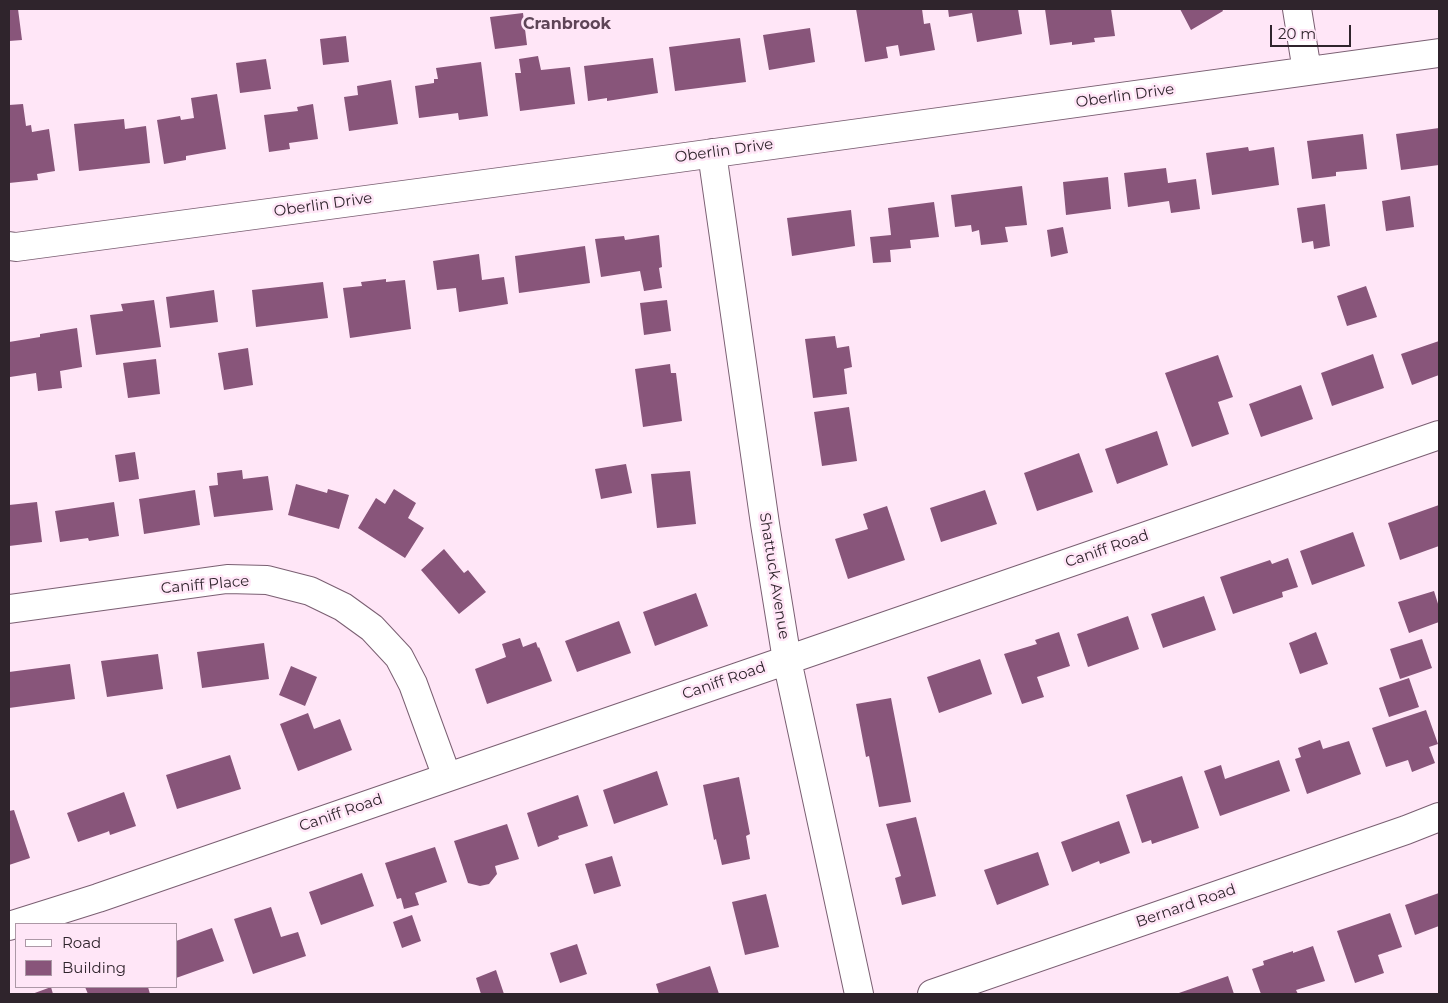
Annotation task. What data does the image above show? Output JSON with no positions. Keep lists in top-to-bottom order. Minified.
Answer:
{"streets":{"street":["Oberlin Drive","Caniff Road","Shattuck Avenue","Caniff Place","Bernard Road"]},"crossings":[["Oberlin Drive","Shattuck Avenue"],["Caniff Road","Shattuck Avenue"],["Caniff Road","Caniff Place"]],"districts":["Cranbrook"],"legend":["Road","Building"],"scale_bar":"20 m"}
